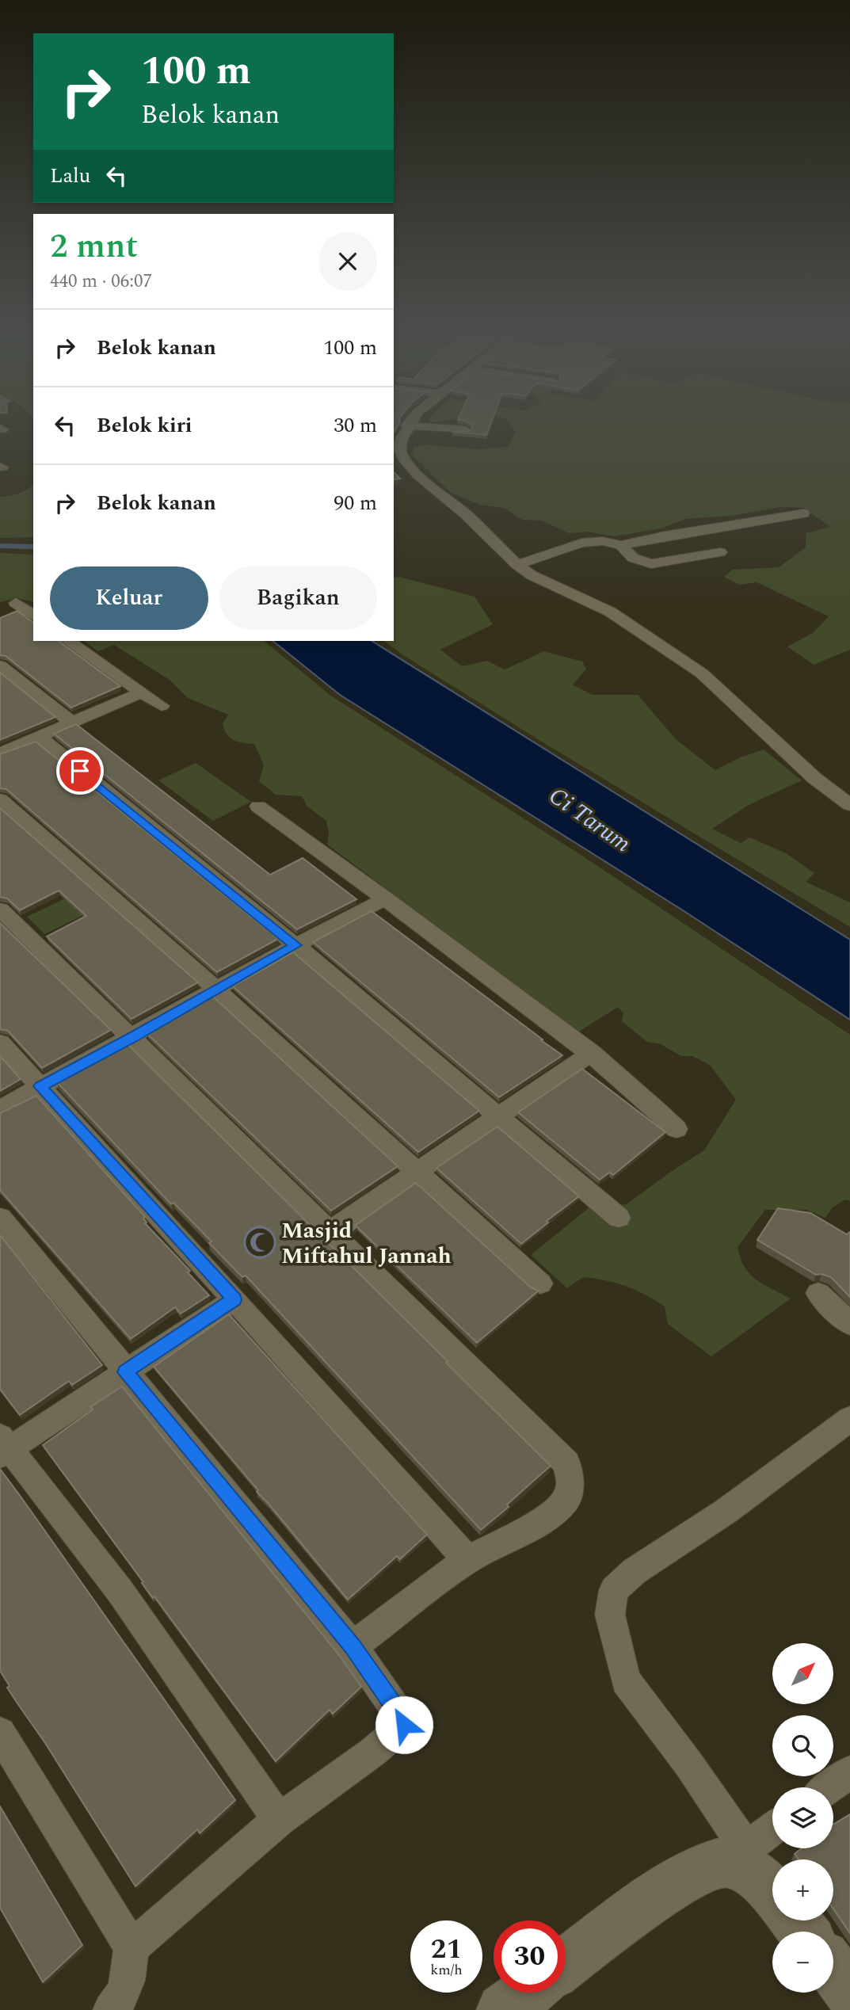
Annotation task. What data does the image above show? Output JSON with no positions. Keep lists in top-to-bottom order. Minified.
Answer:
{"water":["Ci Tarum"],"places":{"mosque":["Masjid Miftahul Jannah"]},"north":"top right","page":{"turn":["100 m","Belok kanan"],"then":"Lalu","heading":["2 mnt","440 m · 06:07"],"list":[{"name":"Belok kanan","value":"100 m"},{"name":"Belok kiri","value":"30 m"},{"name":"Belok kanan","value":"90 m"}],"buttons":["Keluar","Bagikan"],"map_buttons":["+","−"],"speed":"21 km/h","limit":"30"}}
